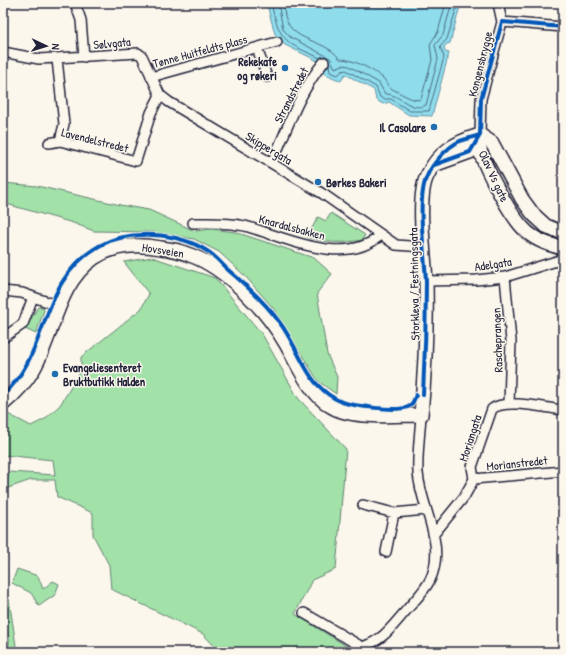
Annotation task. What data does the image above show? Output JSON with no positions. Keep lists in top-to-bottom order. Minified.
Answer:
{"streets":{"street":["Sølvgata","Tønne Huitfeldts plass","Kongensbrygge","Strandstredet","Lavendelstredet","Skippergata","Olav Vs gate","Knardalsbakken","Hovsveien","Adelgata","Storkleva / Festningsgata","Rascheprangen","Moriangata","Morianstredet"]},"crossings":[["Sølvgata","Tønne Huitfeldts plass"],["Tønne Huitfeldts plass","Skippergata"],["Kongensbrygge","Olav Vs gate"],["Kongensbrygge","Storkleva / Festningsgata"],["Strandstredet","Skippergata"],["Lavendelstredet","Skippergata"],["Skippergata","Knardalsbakken"],["Skippergata","Storkleva / Festningsgata"],["Olav Vs gate","Storkleva / Festningsgata"],["Hovsveien","Storkleva / Festningsgata"],["Adelgata","Storkleva / Festningsgata"],["Adelgata","Rascheprangen"],["Storkleva / Festningsgata","Moriangata"],["Rascheprangen","Moriangata"],["Moriangata","Morianstredet"]],"places":["Rekekafe og røkeri","Il Casolare","Børkes Bakeri","Evangeliesenteret Bruktbutikk Halden"],"north":"right"}
